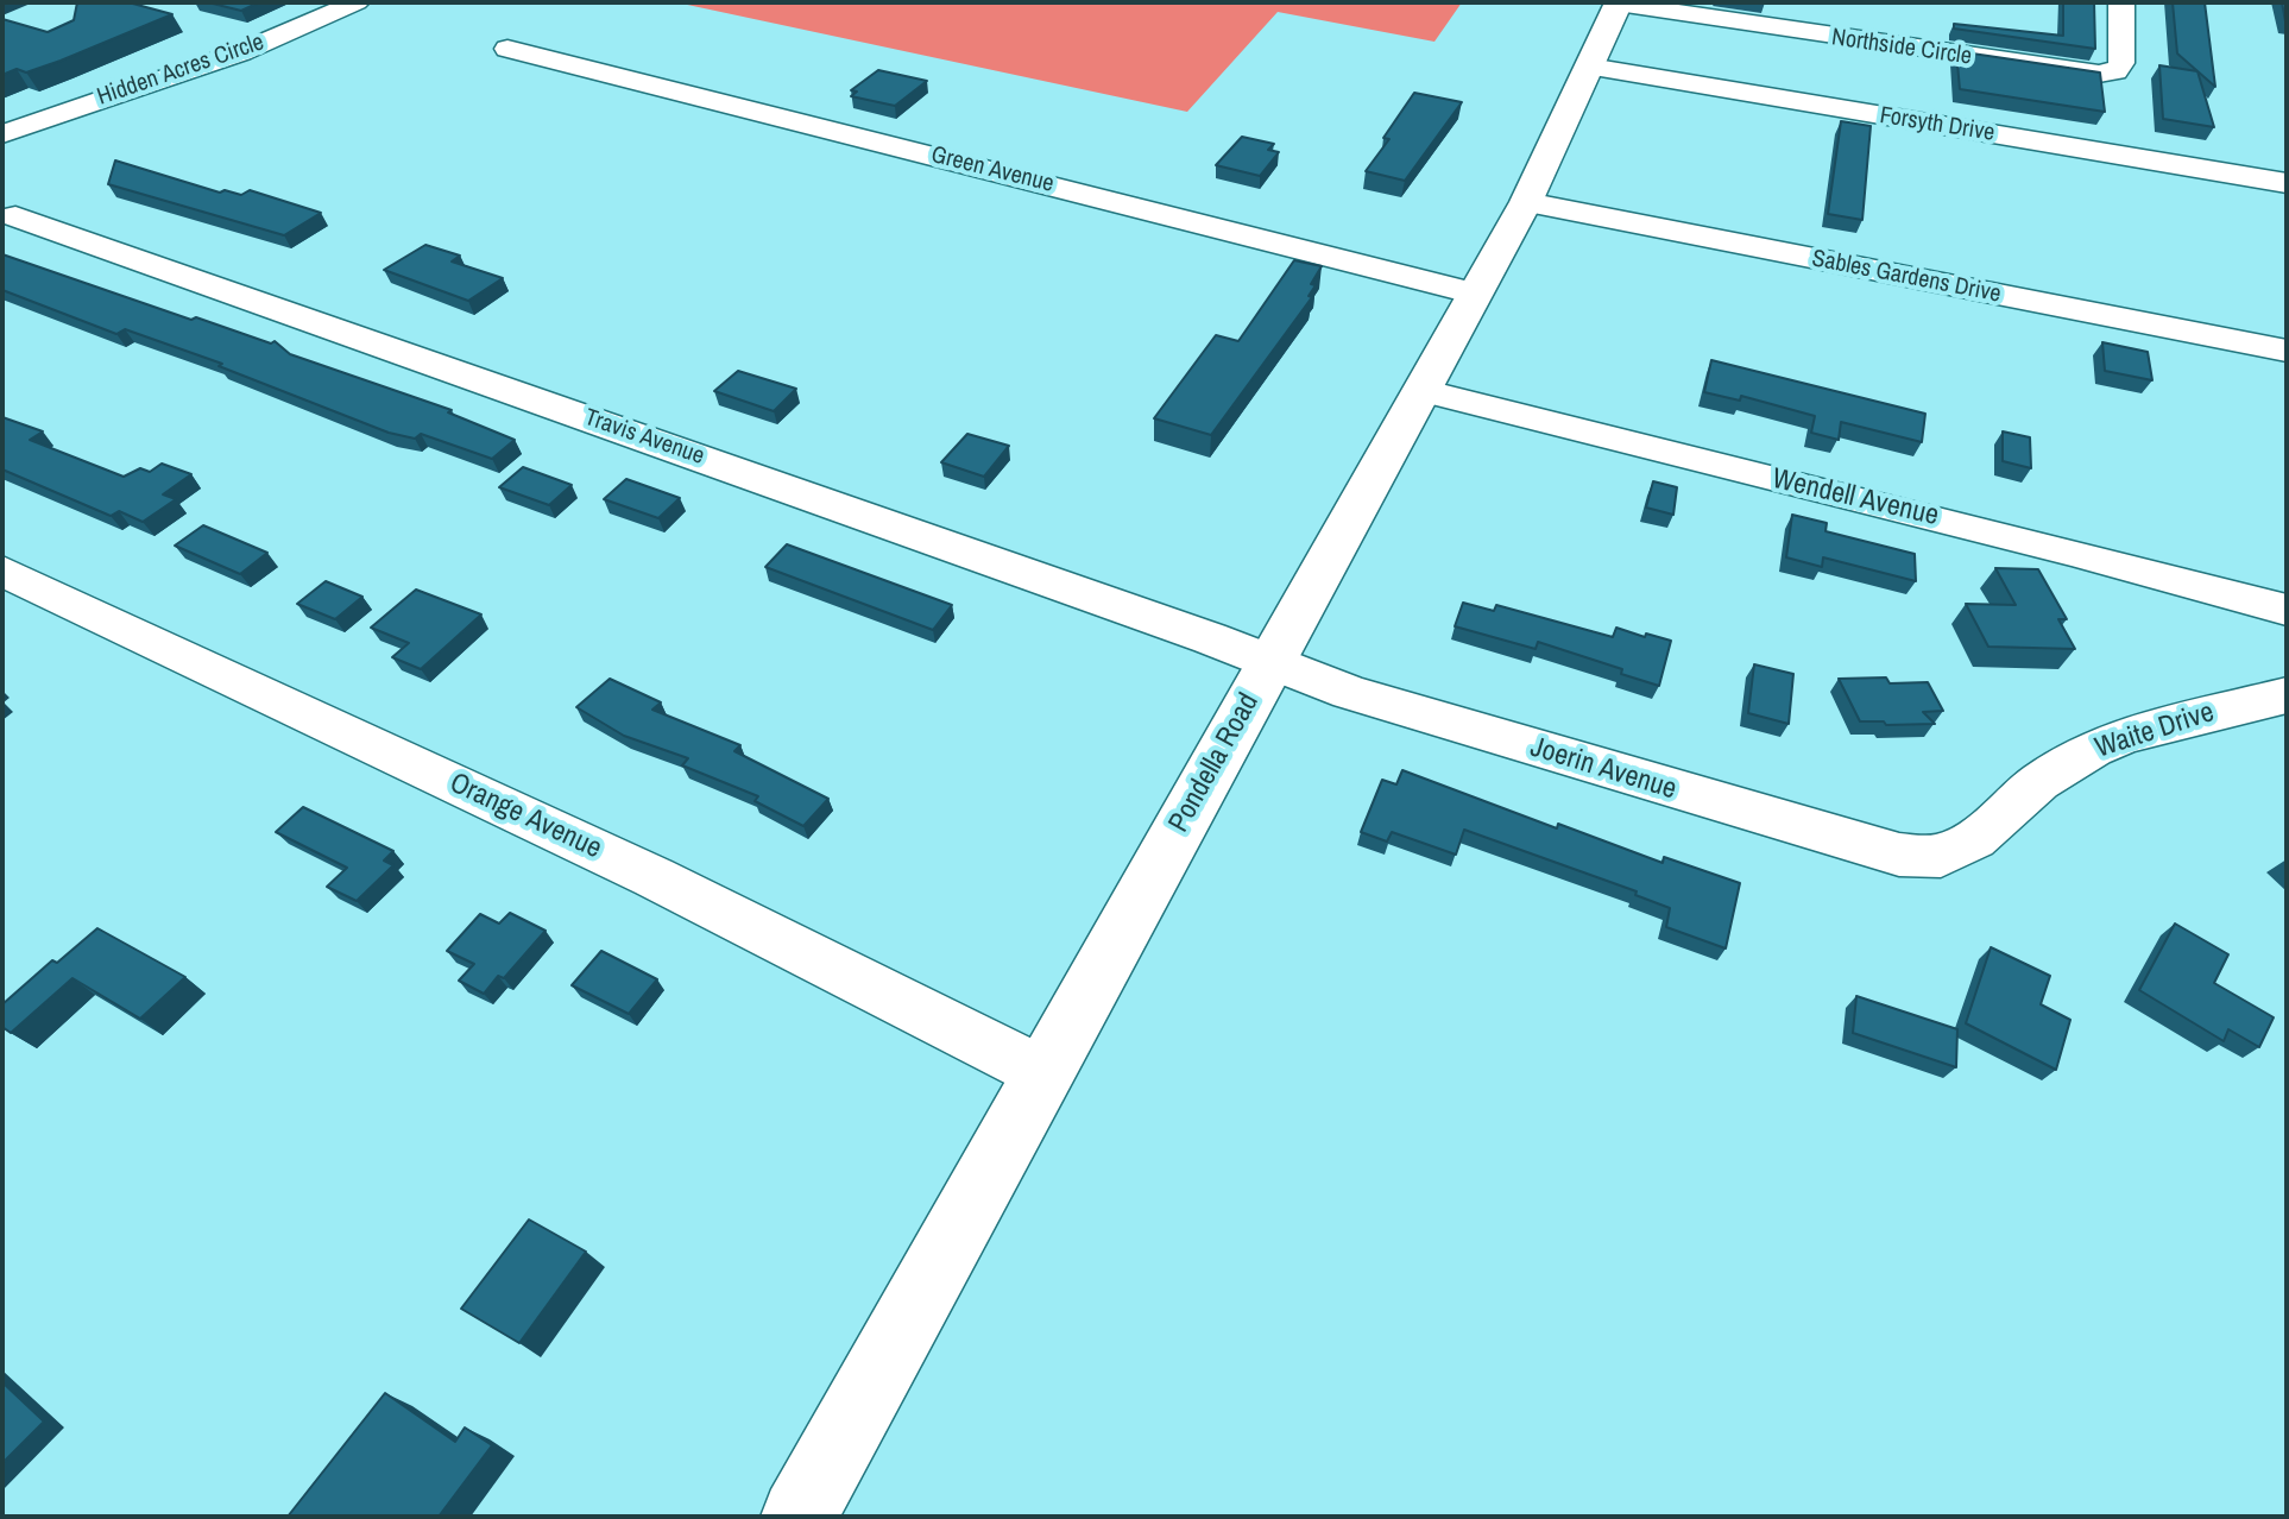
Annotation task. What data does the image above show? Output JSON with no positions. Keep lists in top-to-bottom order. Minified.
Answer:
{"streets":{"main road":["Pondella Road"],"street":["Northside Circle","Hidden Acres Circle","Forsyth Drive","Green Avenue","Sables Gardens Drive","Travis Avenue","Wendell Avenue","Waite Drive","Joerin Avenue","Orange Avenue"]},"crossings":[["Northside Circle","Pondella Road"],["Forsyth Drive","Pondella Road"],["Green Avenue","Pondella Road"],["Sables Gardens Drive","Pondella Road"],["Travis Avenue","Pondella Road"],["Travis Avenue","Joerin Avenue"],["Wendell Avenue","Pondella Road"],["Waite Drive","Joerin Avenue"],["Pondella Road","Joerin Avenue"],["Pondella Road","Orange Avenue"]]}
